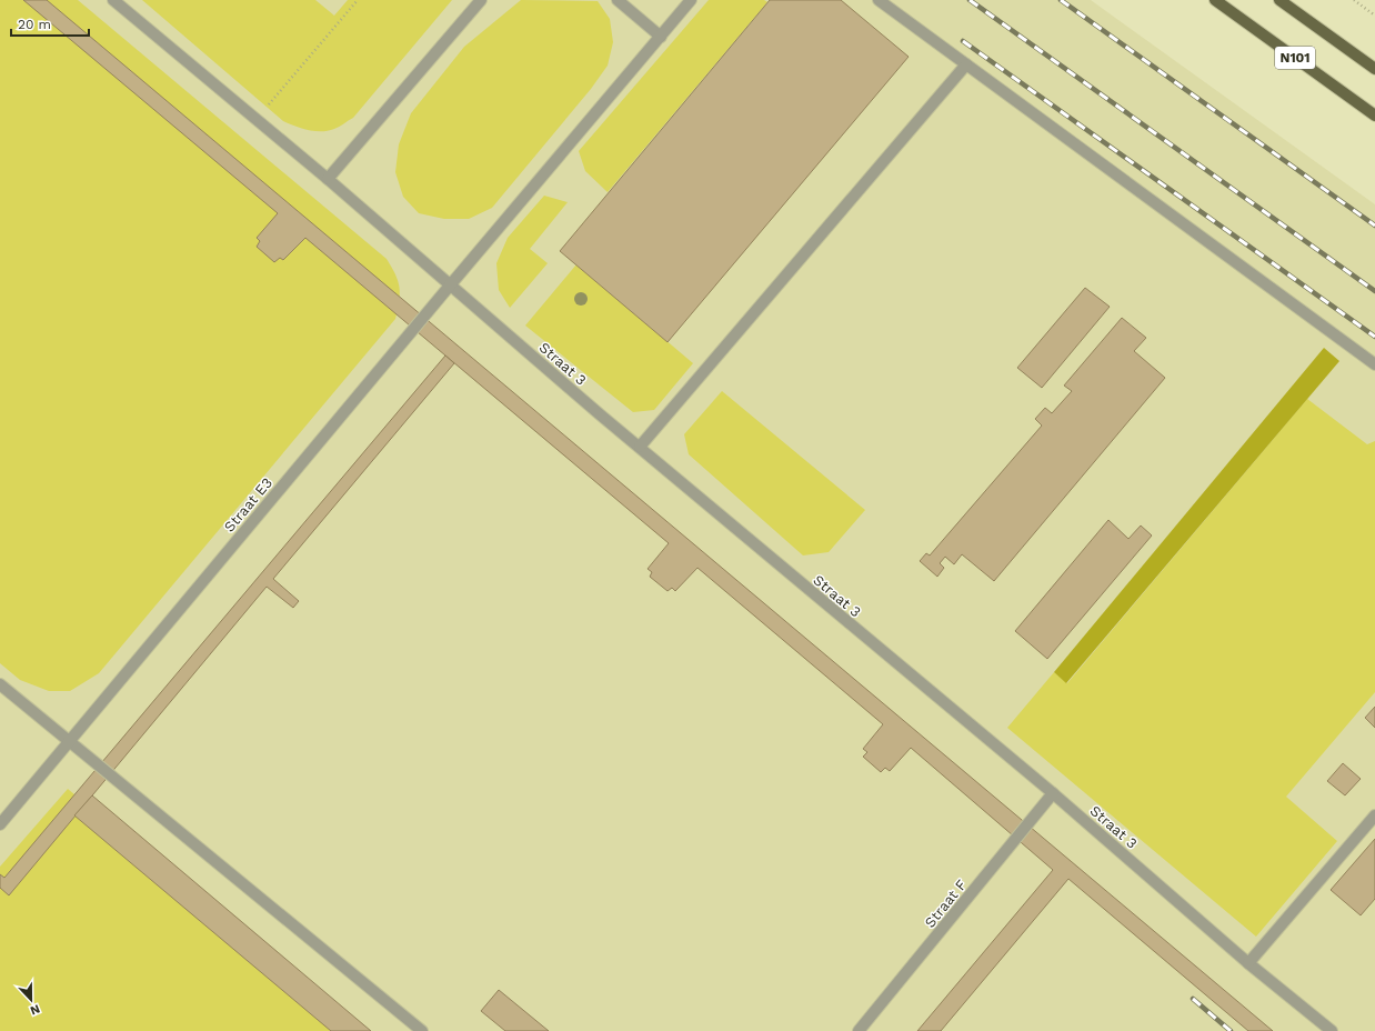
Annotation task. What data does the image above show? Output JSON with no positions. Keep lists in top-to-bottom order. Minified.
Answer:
{"streets":{"main road":["N101"],"lane":["Straat 3","Straat E3","Straat F"]},"crossings":[["Straat 3","Straat E3"],["Straat 3","Straat F"]],"scale_bar":"20 m","north":"bottom"}
